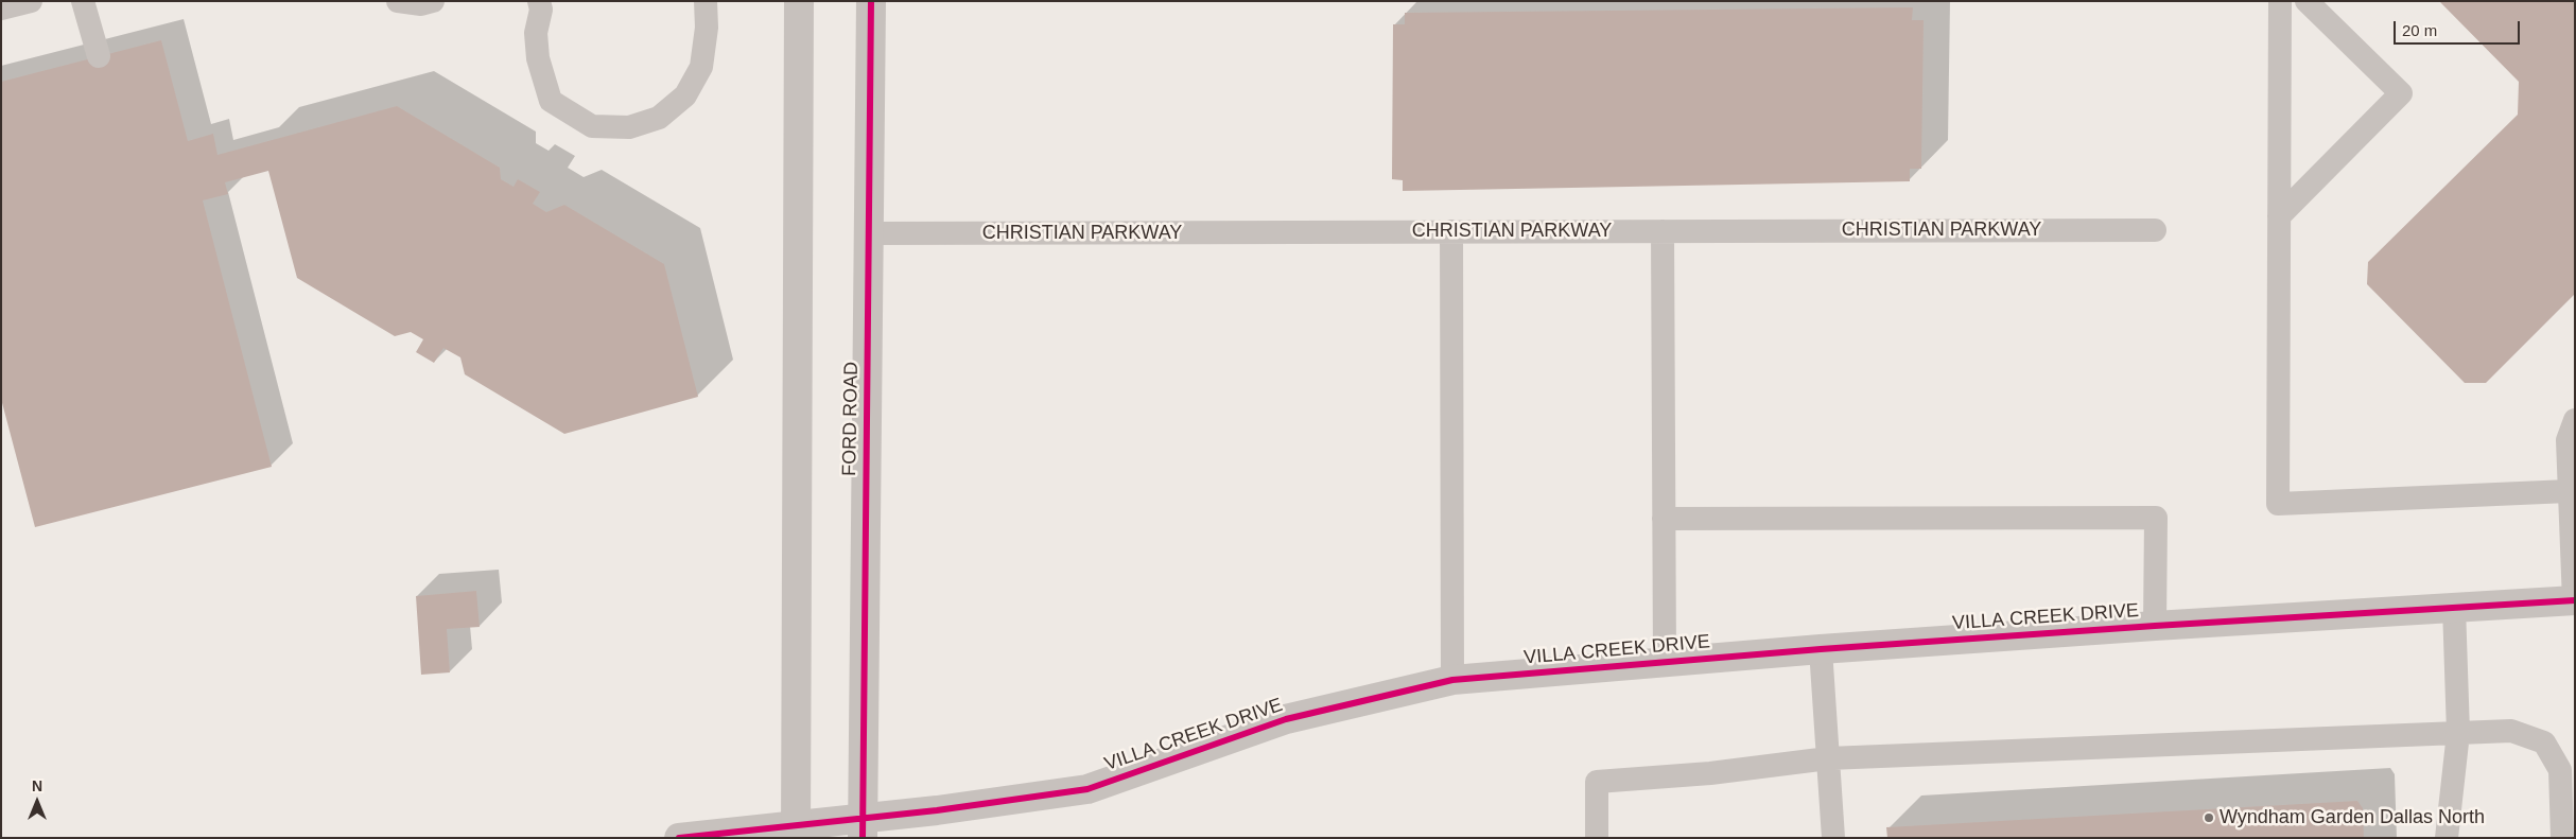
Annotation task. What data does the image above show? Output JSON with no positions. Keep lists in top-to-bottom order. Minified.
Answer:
{"streets":{"street":["FORD ROAD","VILLA CREEK DRIVE"],"lane":["CHRISTIAN PARKWAY"]},"crossings":[["CHRISTIAN PARKWAY","FORD ROAD"],["FORD ROAD","VILLA CREEK DRIVE"]],"places":["Wyndham Garden Dallas North"],"scale_bar":"20 m","north":"top"}
